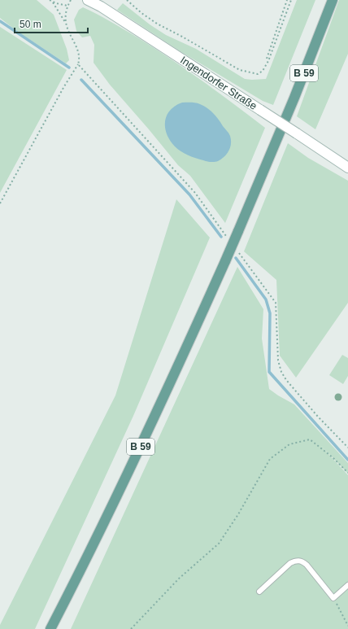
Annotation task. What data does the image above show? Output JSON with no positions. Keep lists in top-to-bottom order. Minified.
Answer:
{"streets":{"main road":["B 59"],"street":["Ingendorfer Straße"]},"scale_bar":"50 m"}
